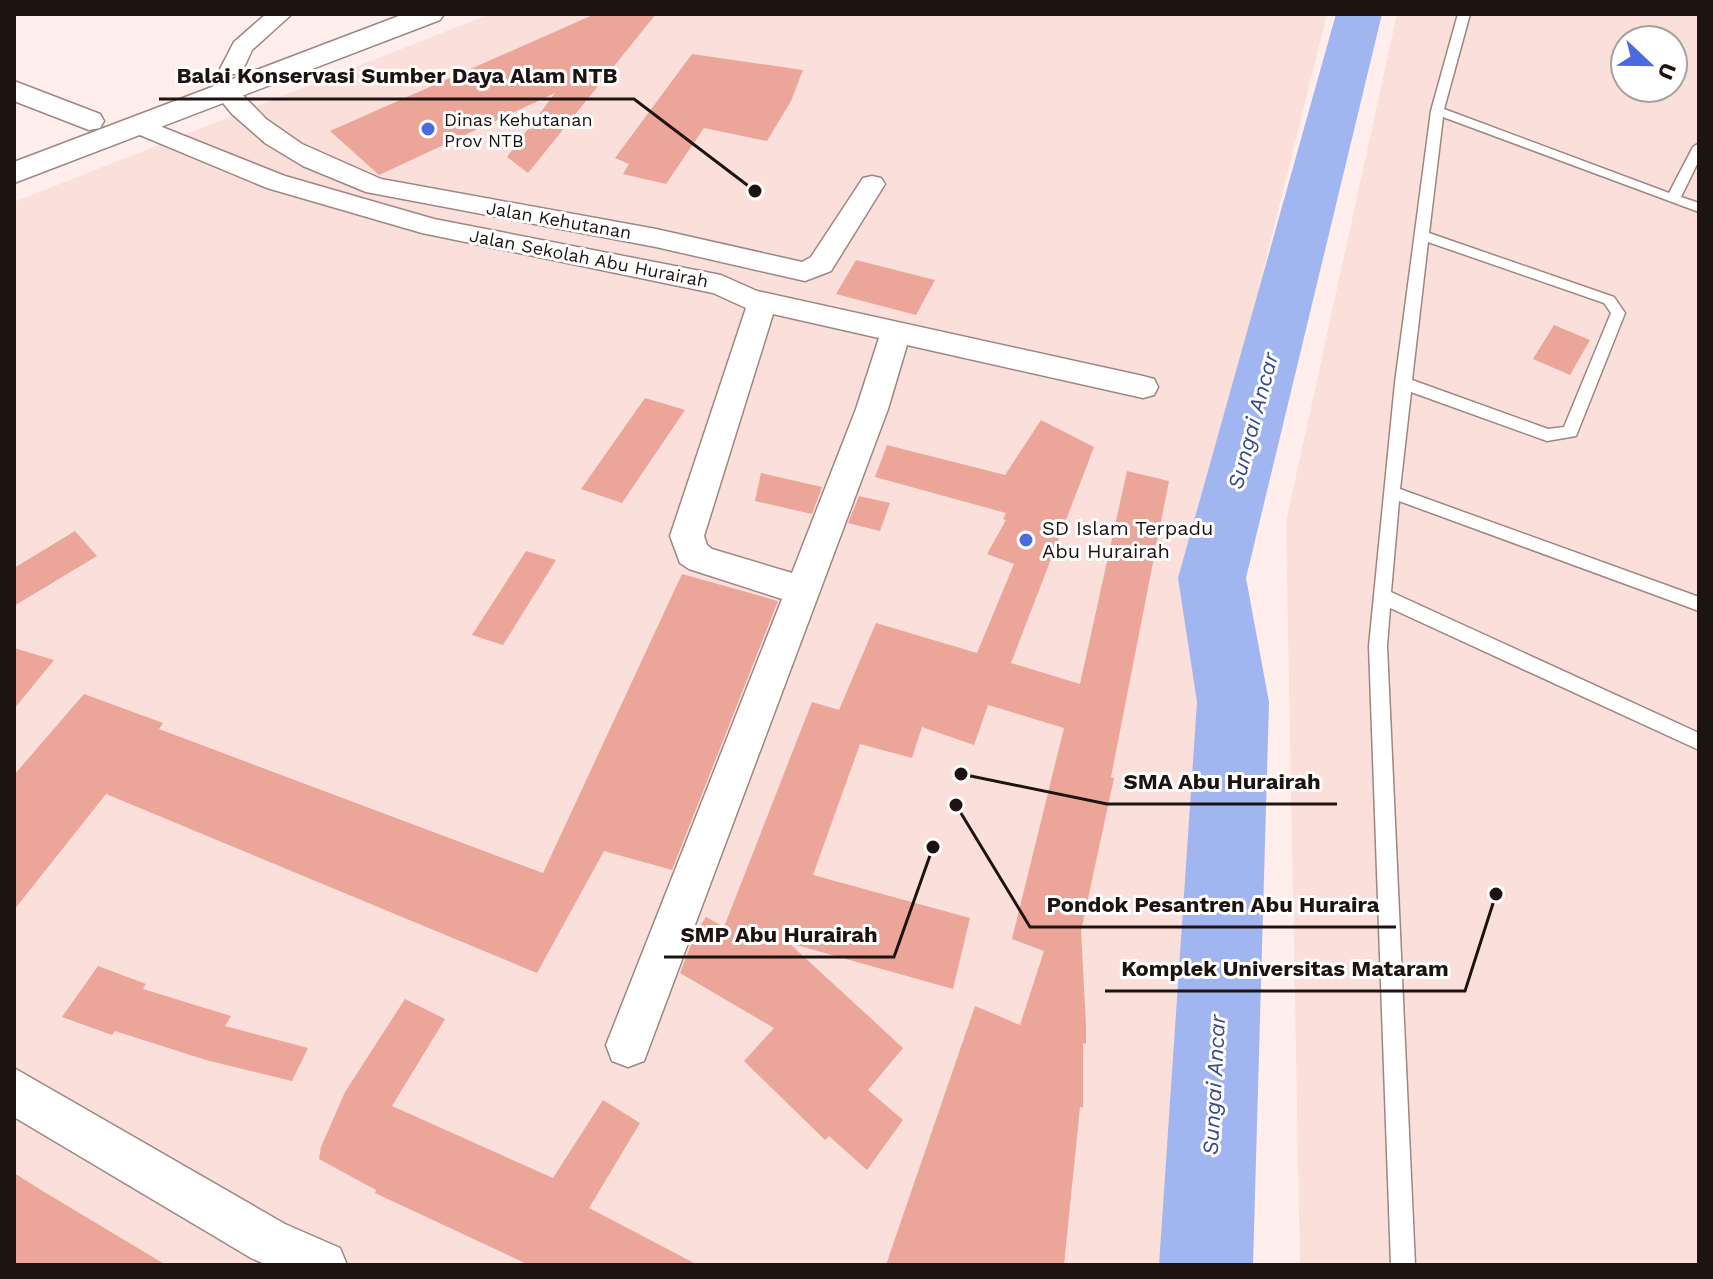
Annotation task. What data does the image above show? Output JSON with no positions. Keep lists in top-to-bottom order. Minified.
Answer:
{"streets":{"street":["Jalan Kehutanan"]},"water":["Sungai Ancar"],"places":["Dinas Kehutanan Prov NTB","Balai Konservasi Sumber Daya Alam NTB","SD Islam Terpadu Abu Hurairah","SMA Abu Hurairah","Pondok Pesantren Abu Huraira","SMP Abu Hurairah","Komplek Universitas Mataram"],"north":"right"}
